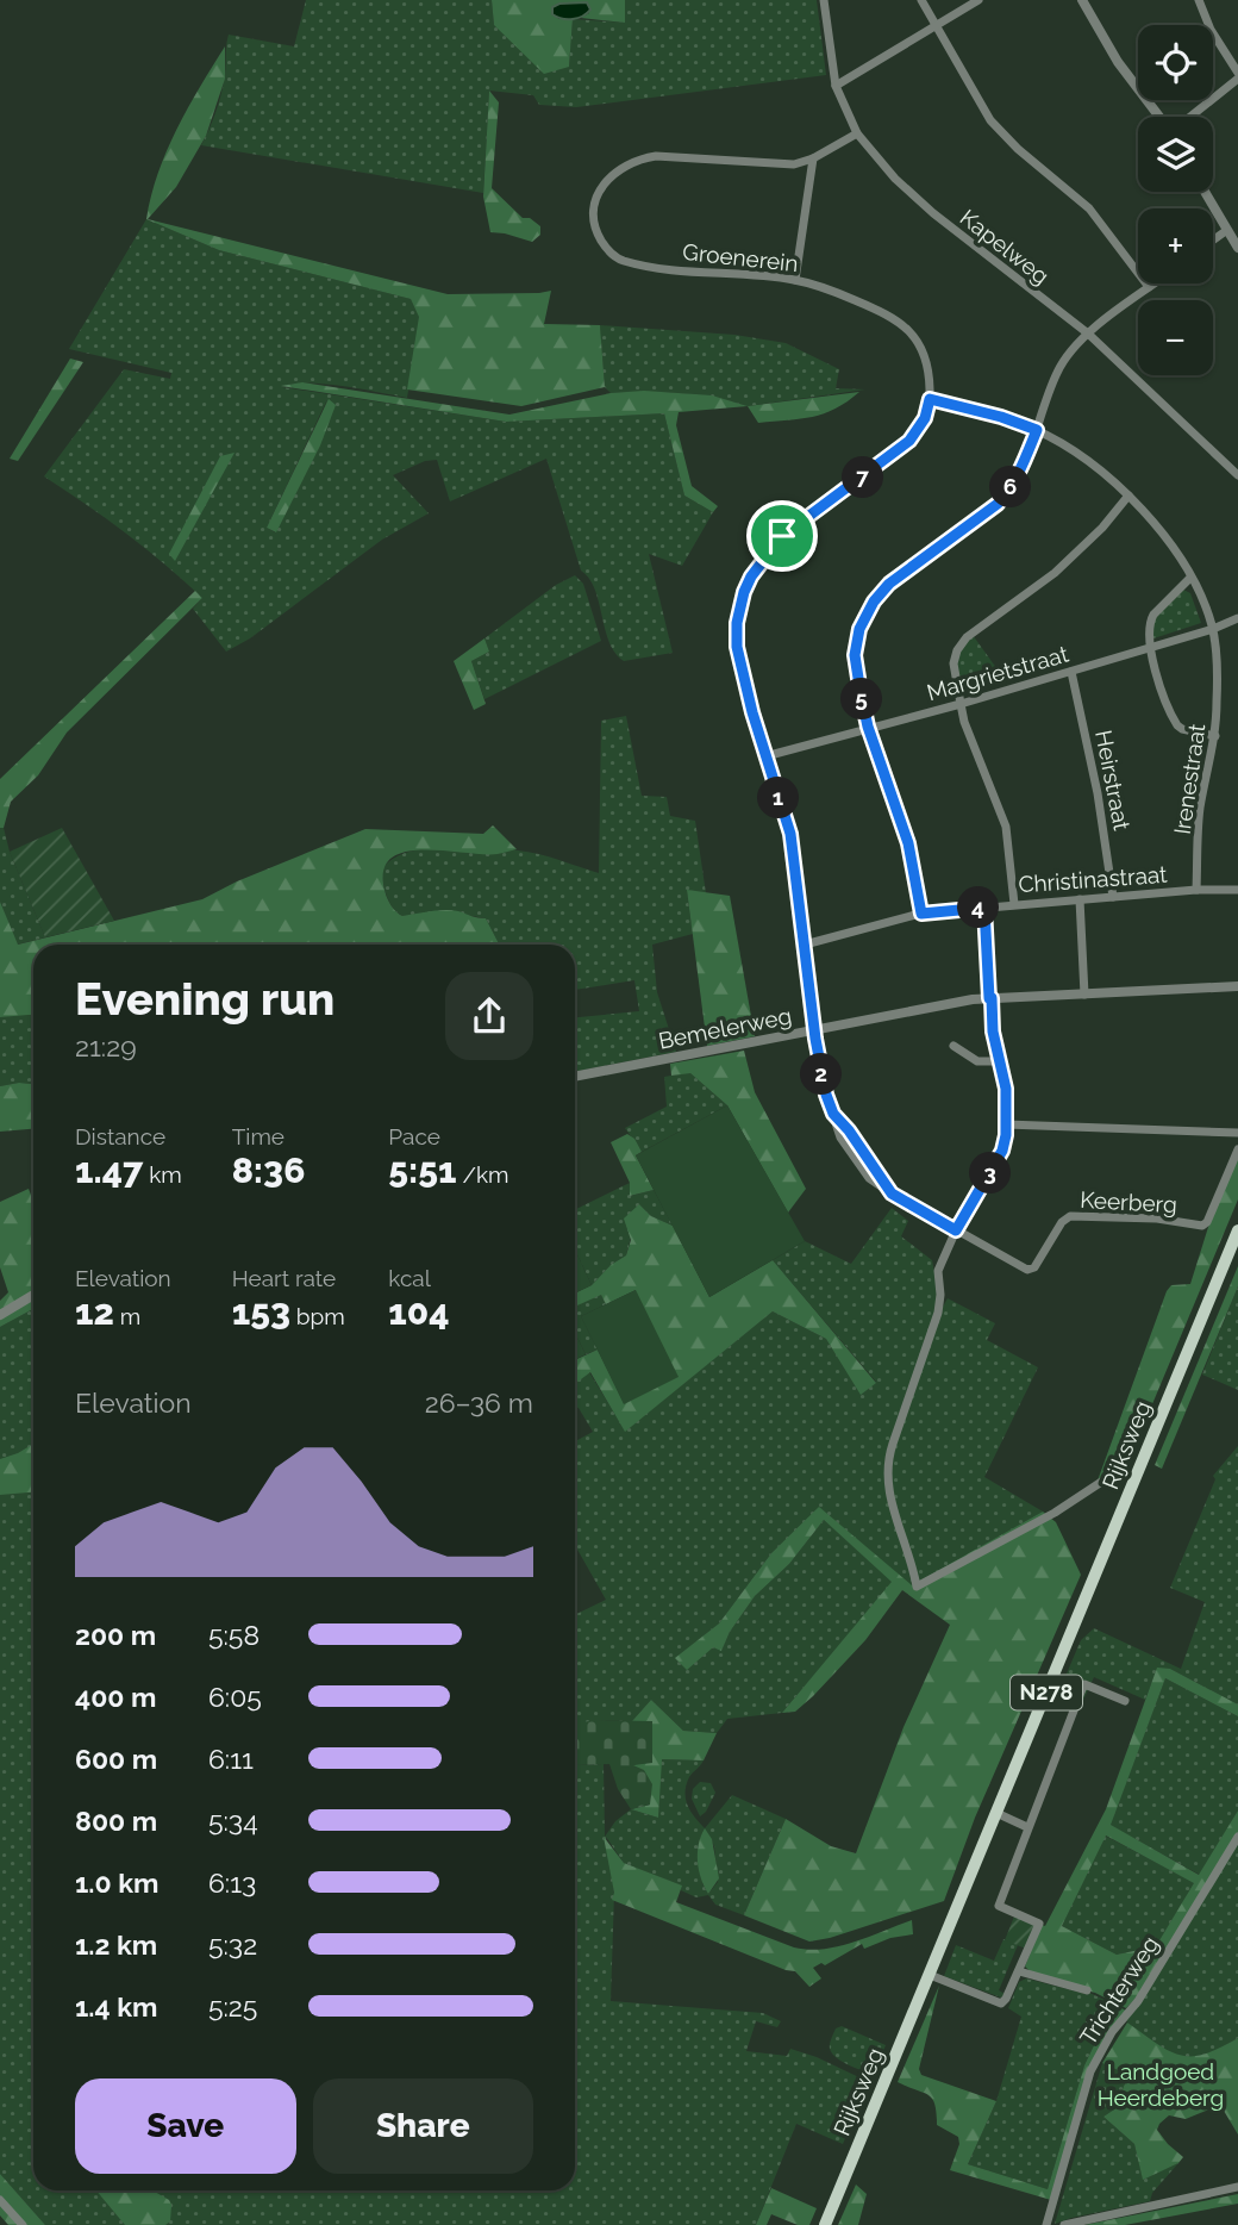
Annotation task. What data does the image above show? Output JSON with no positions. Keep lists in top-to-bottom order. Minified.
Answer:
{"streets":{"main road":["Rijksweg","N278"],"street":["Kapelweg","Groenerein","Margrietstraat","Irenestraat","Heirstraat","Christinastraat","Bemelerweg","Keerberg","Trichterweg"]},"crossings":[["Kapelweg","Groenerein"],["Groenerein","Margrietstraat"],["Groenerein","Irenestraat"],["Groenerein","Christinastraat"],["Groenerein","Bemelerweg"],["Groenerein","Keerberg"],["Margrietstraat","Irenestraat"],["Margrietstraat","Heirstraat"],["Irenestraat","Christinastraat"],["Heirstraat","Christinastraat"]],"parks":["Landgoed Heerdeberg"],"page":{"map_buttons":["+","−"],"pins":["7","6","5","1","4","2","3"],"heading":["Evening run","21:29"],"stats":[["Distance","1.47 km"],["Time","8:36"],["Pace","5:51 /km"],["Elevation","12 m"],["Heart rate","153 bpm"],["kcal","104"]],"chart":["Elevation","26–36 m"],"list":[{"name":"200 m","note":"5:58"},{"name":"400 m","note":"6:05"},{"name":"600 m","note":"6:11"},{"name":"800 m","note":"5:34"},{"name":"1.0 km","note":"6:13"},{"name":"1.2 km","note":"5:32"},{"name":"1.4 km","note":"5:25"}],"buttons":["Save","Share"]}}
